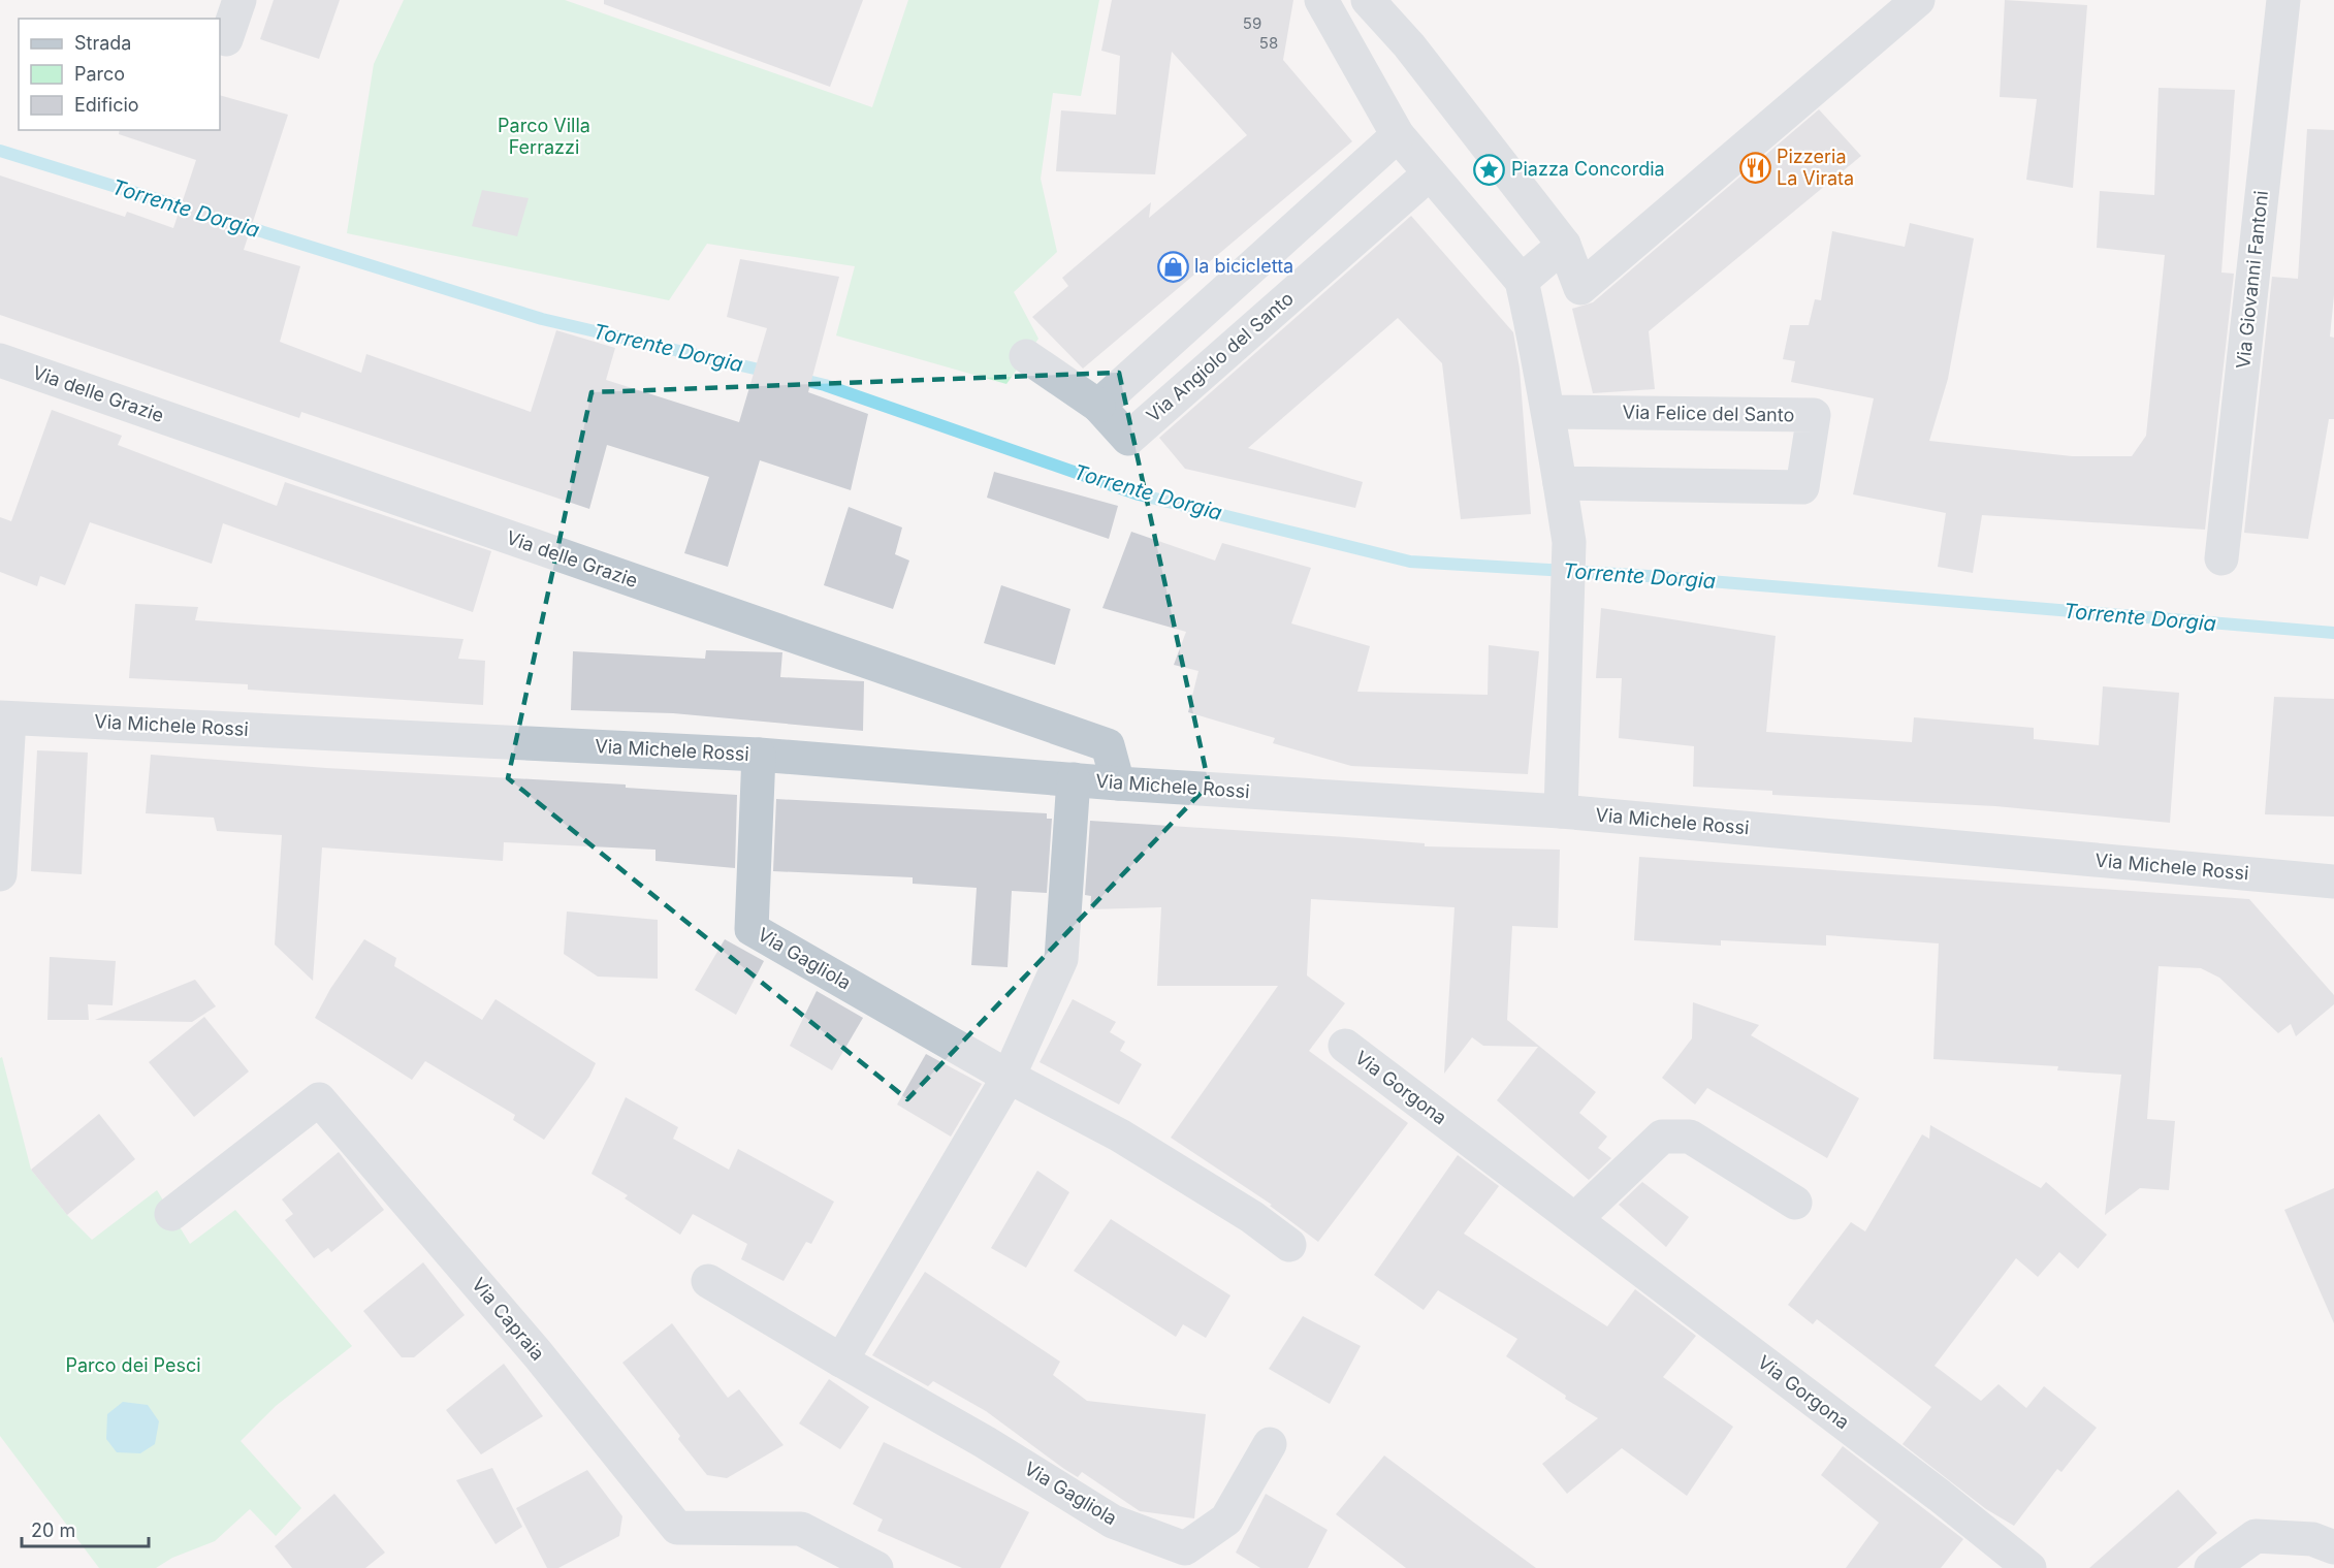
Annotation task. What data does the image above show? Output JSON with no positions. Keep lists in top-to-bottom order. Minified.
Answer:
{"streets":{"street":["Via Giovanni Fantoni","Via Angiolo del Santo","Via delle Grazie","Via Felice del Santo","Via Michele Rossi","Via Gagliola","Via Gorgona","Via Capraia"]},"crossings":[["Via delle Grazie","Via Michele Rossi"],["Via Michele Rossi","Via Gagliola"]],"water":["Torrente Dorgia"],"parks":["Parco Villa Ferrazzi","Parco dei Pesci"],"places":{"restaurant":["Pizzeria La Virata"],"place":["Piazza Concordia"],"shop":["la bicicletta"]},"house_numbers":["59","58"],"legend":["Strada","Parco","Edificio"],"scale_bar":"20 m"}
